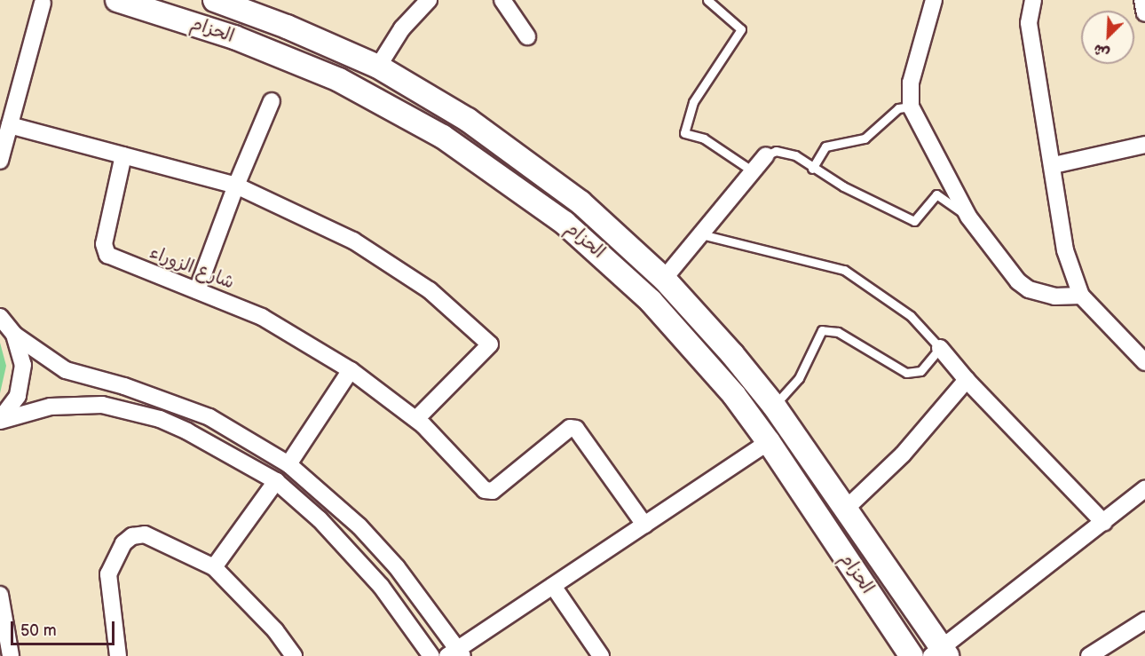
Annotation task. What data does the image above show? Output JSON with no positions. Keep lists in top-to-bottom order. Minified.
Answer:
{"streets":{"main road":["الحزام"],"street":["شارع الزوراء"]},"scale_bar":"50 m","north":"bottom left"}
